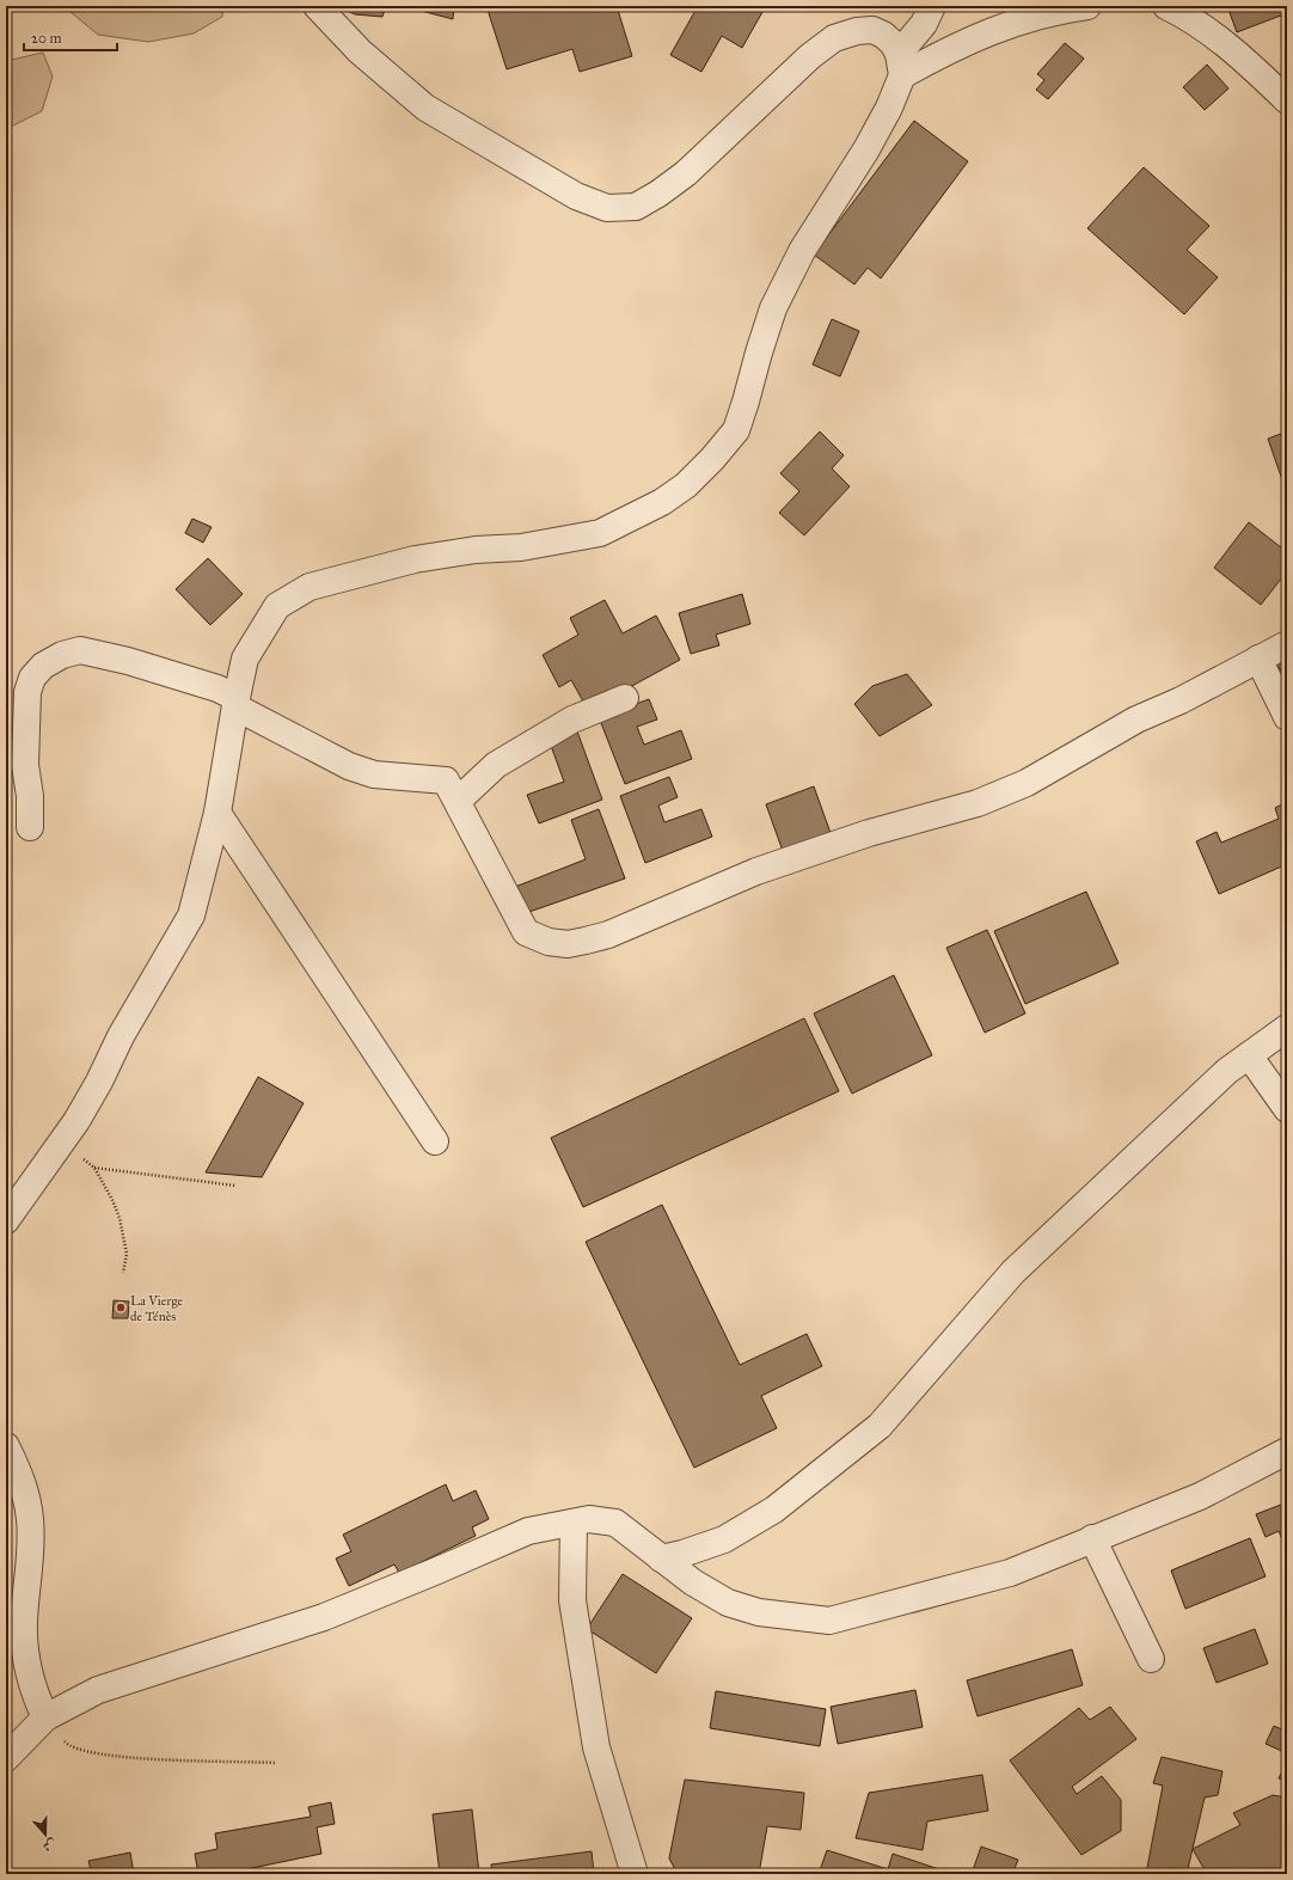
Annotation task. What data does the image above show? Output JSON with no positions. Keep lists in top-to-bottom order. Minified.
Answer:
{"places":["La Vierge de Ténès"],"scale_bar":"20 m","north":"bottom"}
